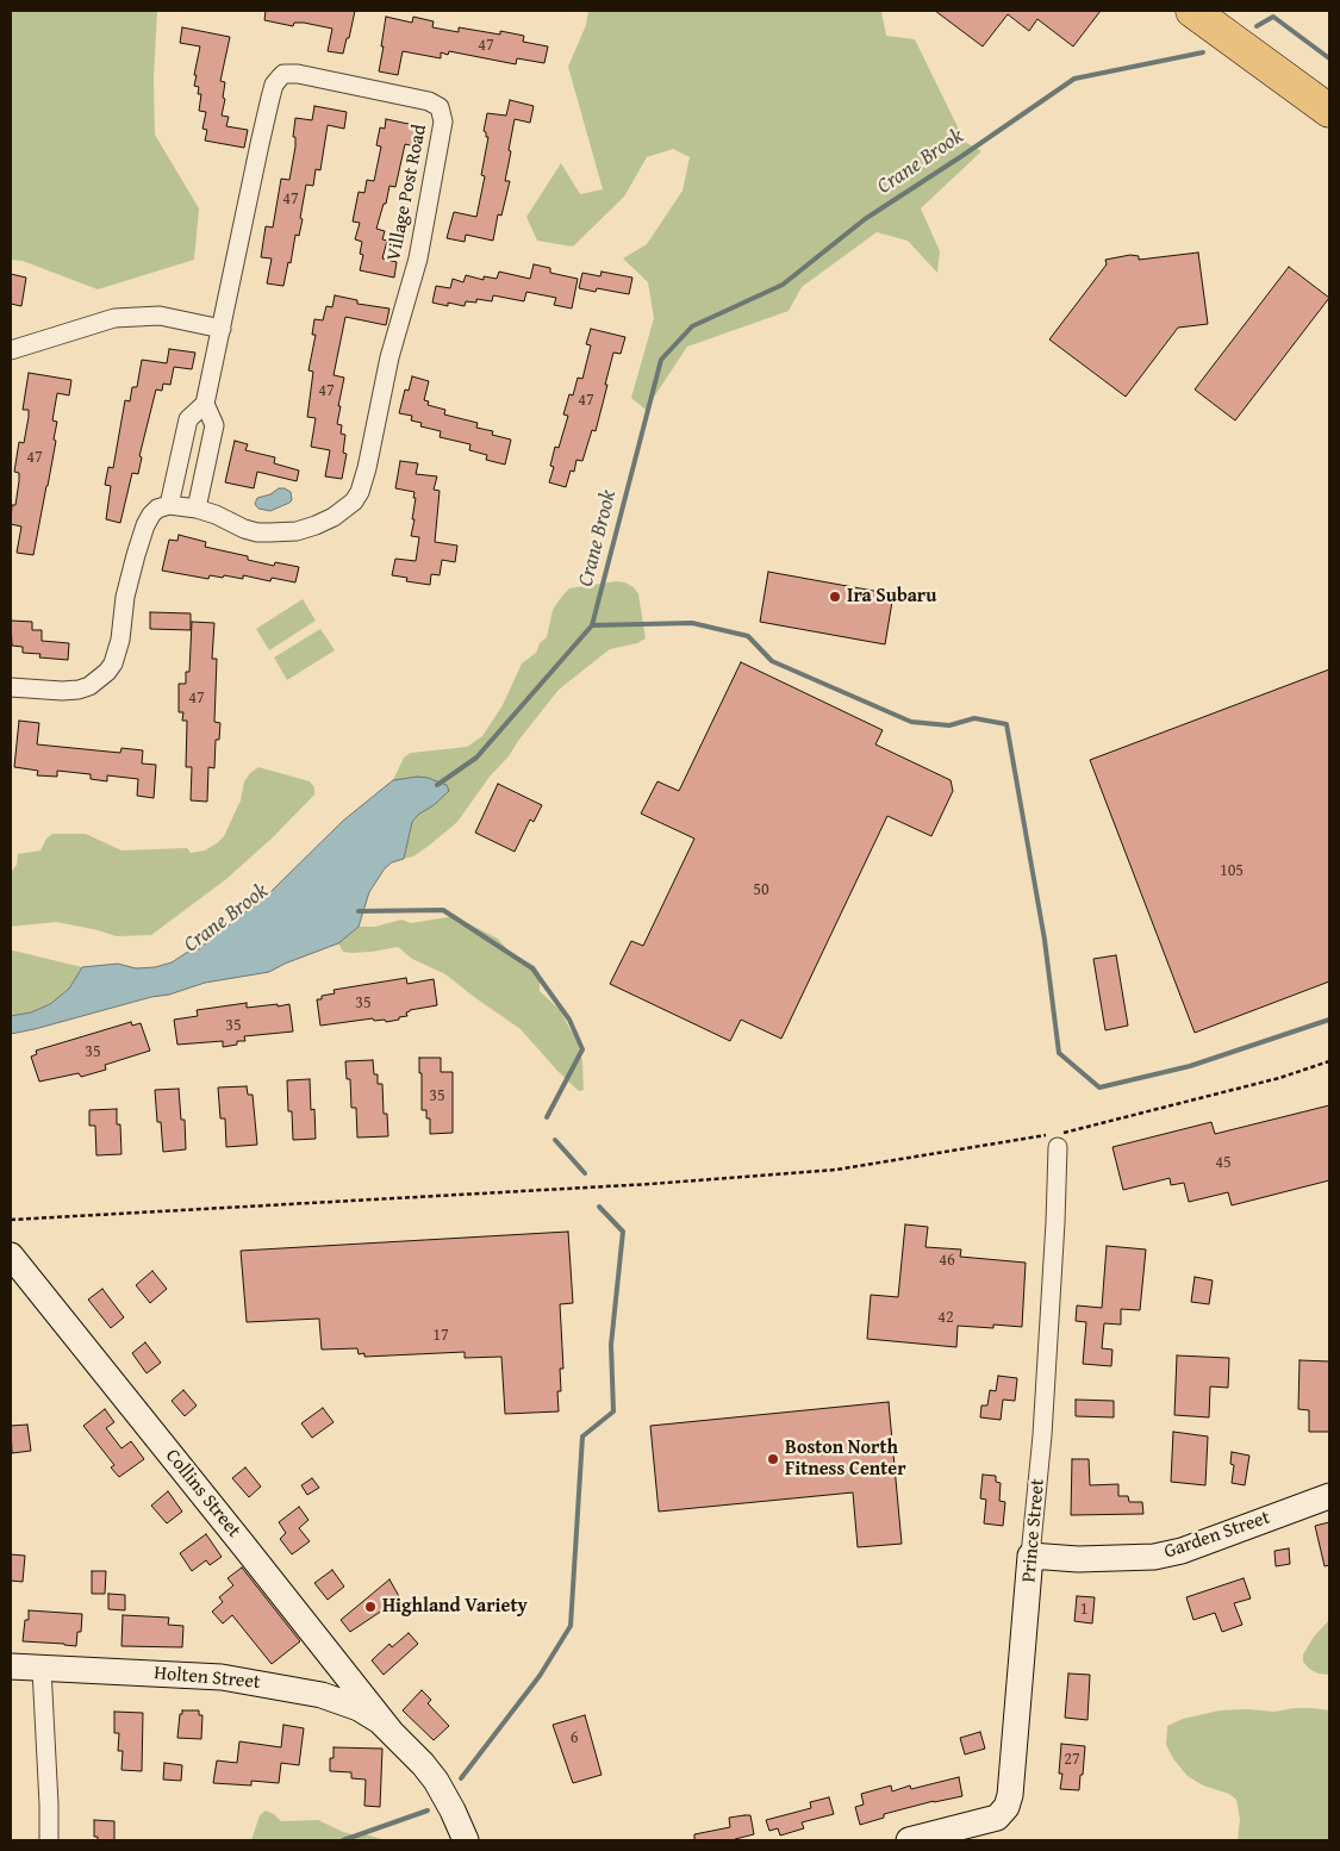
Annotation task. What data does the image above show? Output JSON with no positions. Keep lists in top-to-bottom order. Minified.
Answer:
{"streets":{"main road":["Collins Street","Prince Street","Garden Street","Holten Street"],"street":["Village Post Road"]},"crossings":[["Collins Street","Holten Street"],["Prince Street","Garden Street"]],"water":["Crane Brook"],"places":["Ira Subaru","Boston North Fitness Center","Highland Variety"],"house_numbers":["47","47","47","47","47","47","105","50","35","35","35","35","45","46","42","17","1","6","27"]}
